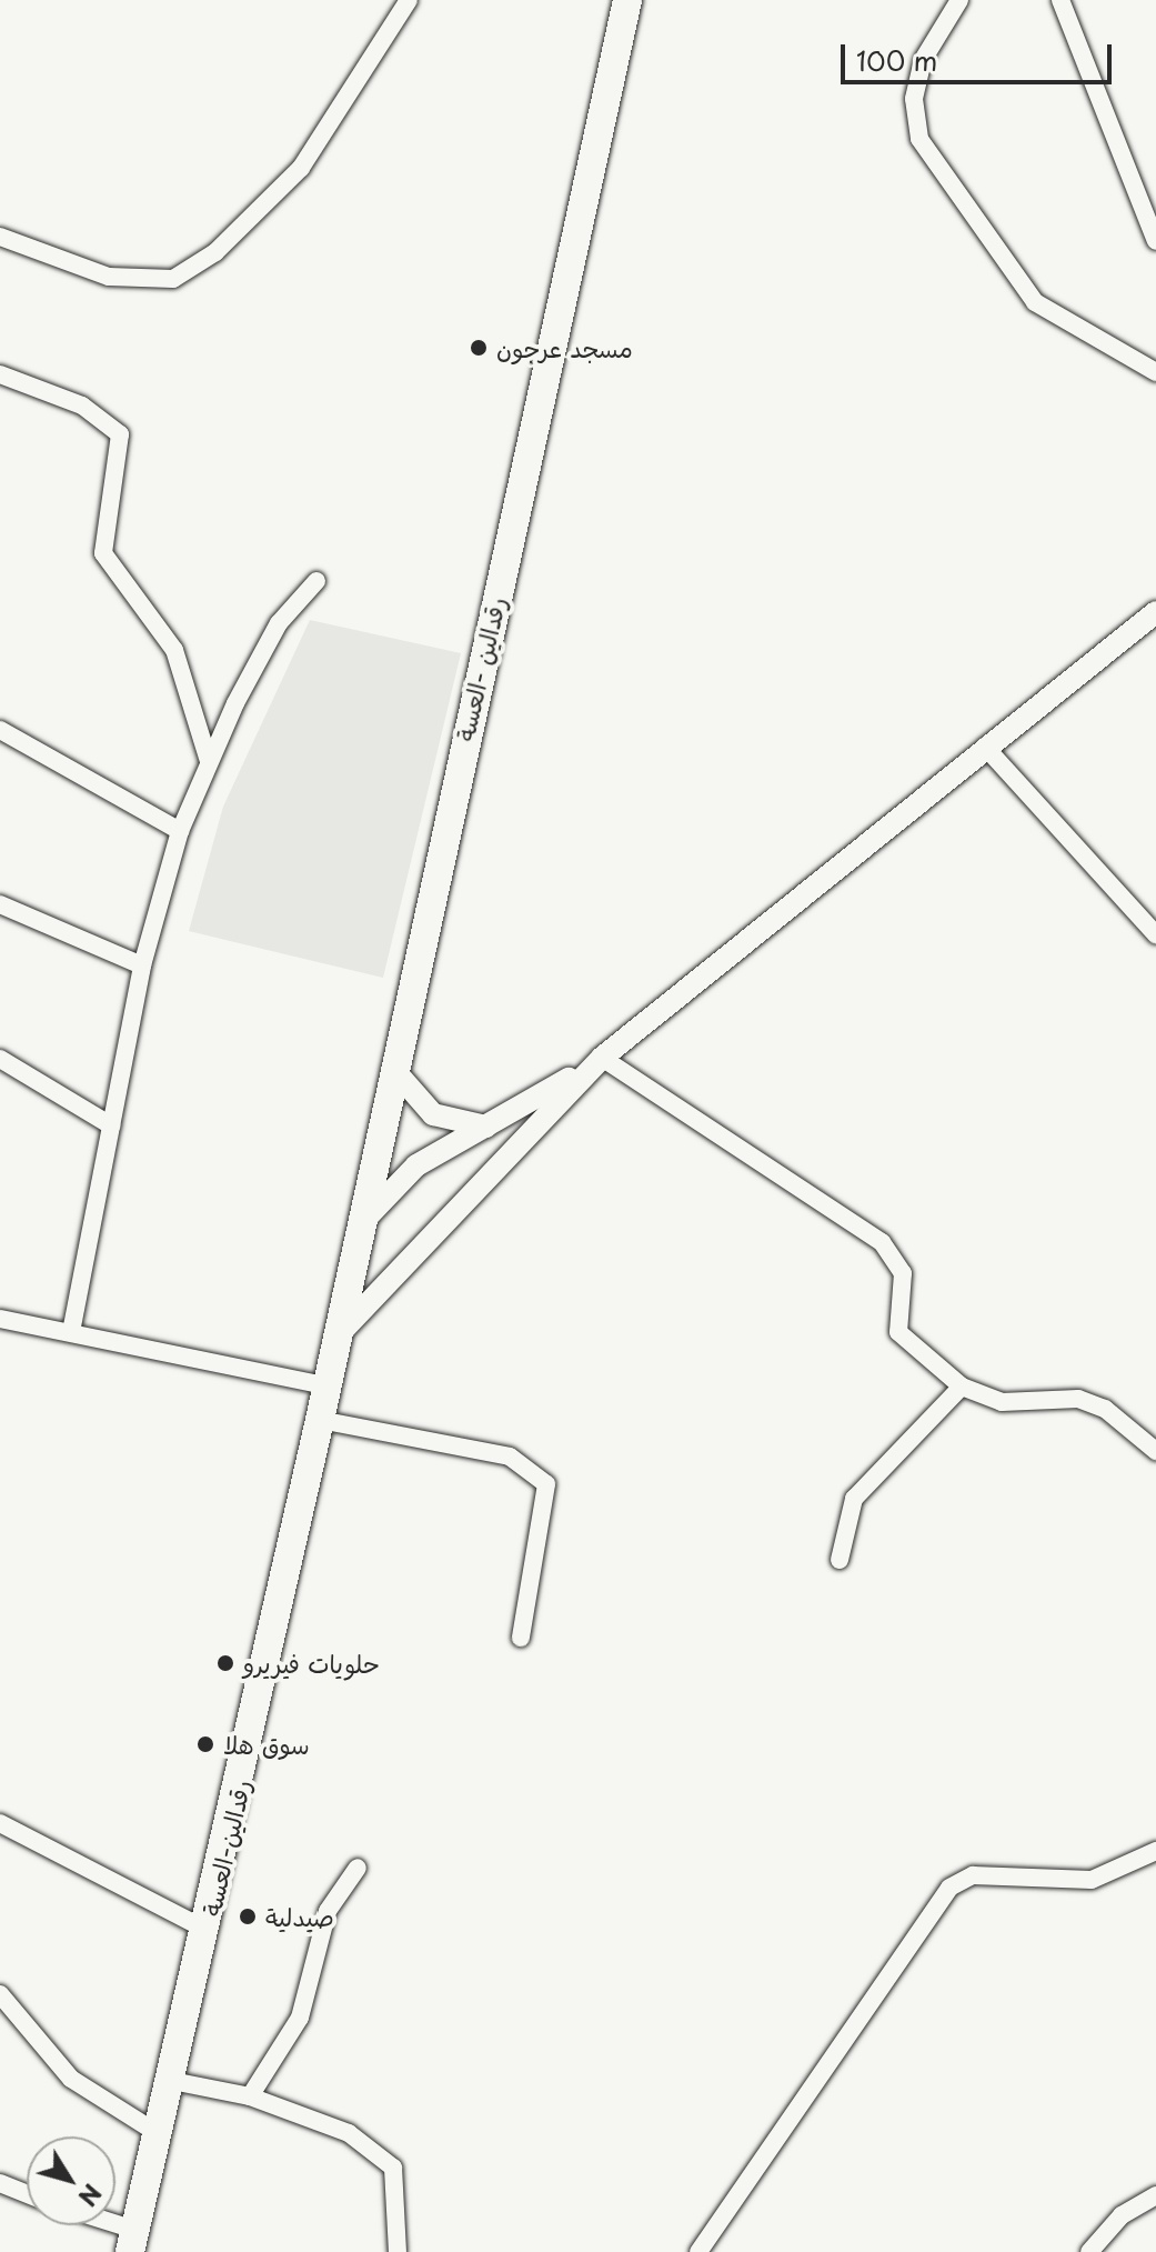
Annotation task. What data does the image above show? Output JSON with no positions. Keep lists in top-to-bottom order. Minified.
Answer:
{"streets":{"main road":["رقدالين -العسة","رقدالين-العسة"]},"crossings":[["رقدالين -العسة","رقدالين-العسة"]],"places":["مسجد عرجون","حلويات فيريرو","سوق هلا","صيدلية"],"scale_bar":"100 m","north":"bottom right"}
